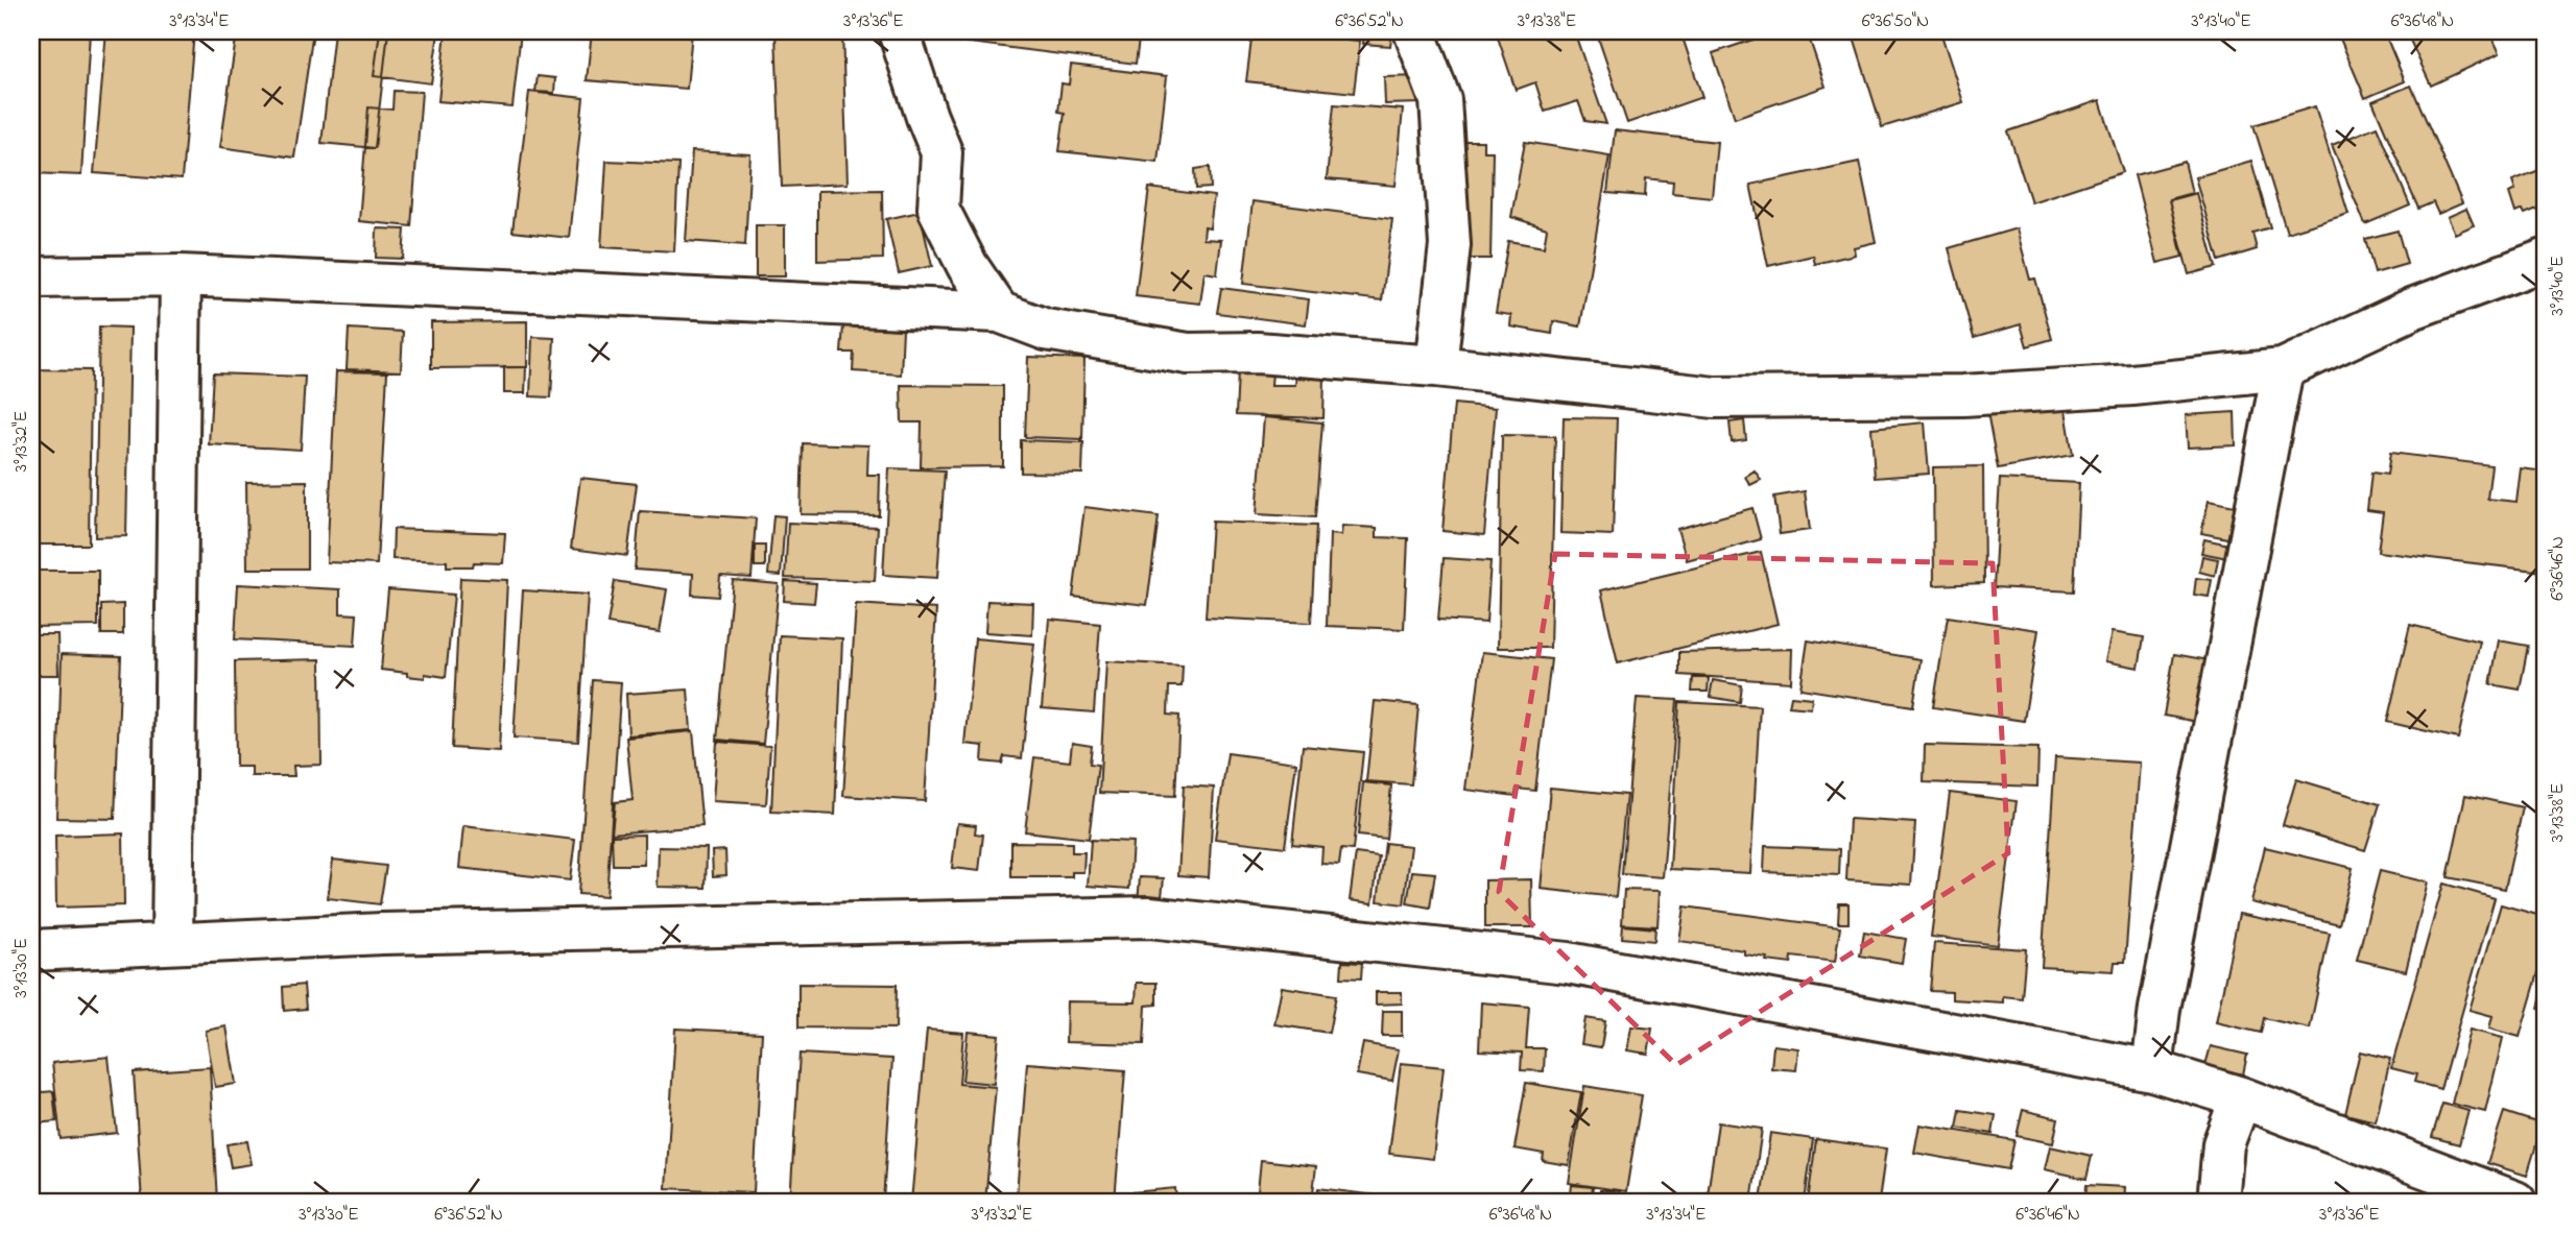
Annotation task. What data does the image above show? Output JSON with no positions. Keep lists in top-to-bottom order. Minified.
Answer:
{"coordinates":["3°13'34\"E","3°13'36\"E","6°36'52\"N","3°13'38\"E","6°36'50\"N","3°13'40\"E","6°36'48\"N","3°13'32\"E","6°36'46\"N","3°13'30\"E"]}
